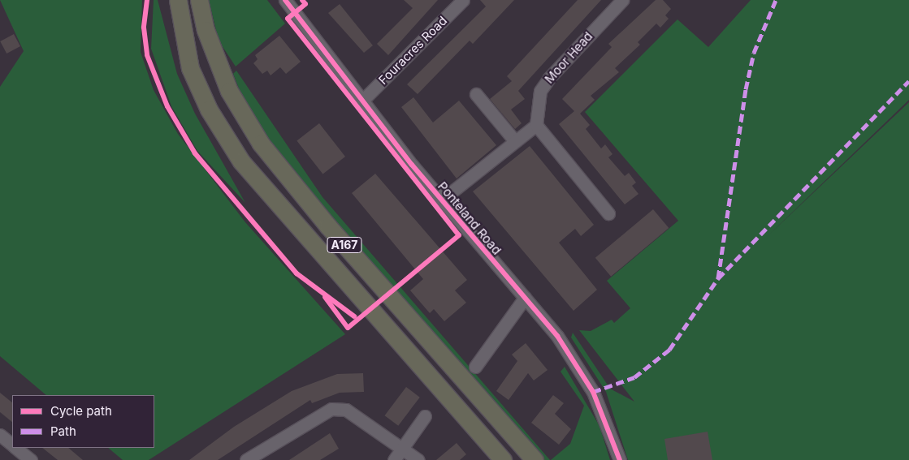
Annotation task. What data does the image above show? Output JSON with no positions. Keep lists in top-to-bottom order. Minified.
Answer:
{"streets":{"highway":["A167"],"street":["Fouracres Road","Moor Head","Ponteland Road"]},"crossings":[["Fouracres Road","Ponteland Road"]],"legend":["Cycle path","Path"]}
